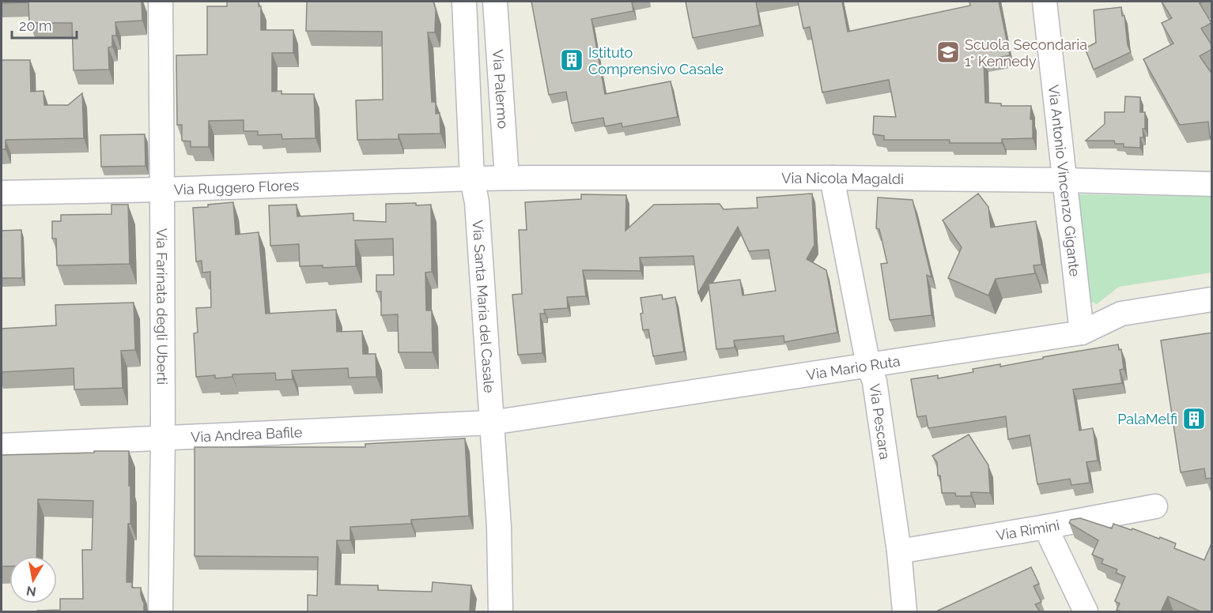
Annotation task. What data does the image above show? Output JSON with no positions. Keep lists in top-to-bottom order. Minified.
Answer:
{"streets":{"street":["Via Palermo","Via Nicola Magaldi","Via Antonio Vincenzo Gigante","Via Ruggero Flores","Via Farinata degli Uberti","Via Santa Maria del Casale","Via Mario Ruta","Via Pescara","Via Andrea Bafile","Via Rimini"]},"crossings":[["Via Palermo","Via Nicola Magaldi"],["Via Nicola Magaldi","Via Antonio Vincenzo Gigante"],["Via Nicola Magaldi","Via Ruggero Flores"],["Via Nicola Magaldi","Via Santa Maria del Casale"],["Via Nicola Magaldi","Via Pescara"],["Via Antonio Vincenzo Gigante","Via Mario Ruta"],["Via Ruggero Flores","Via Farinata degli Uberti"],["Via Ruggero Flores","Via Santa Maria del Casale"],["Via Farinata degli Uberti","Via Andrea Bafile"],["Via Santa Maria del Casale","Via Mario Ruta"],["Via Santa Maria del Casale","Via Andrea Bafile"],["Via Mario Ruta","Via Pescara"],["Via Mario Ruta","Via Andrea Bafile"],["Via Pescara","Via Rimini"]],"places":{"school or university":["Scuola Secondaria 1° Kennedy"],"building":["Istituto Comprensivo Casale","PalaMelfi"]},"scale_bar":"20 m","north":"bottom"}
